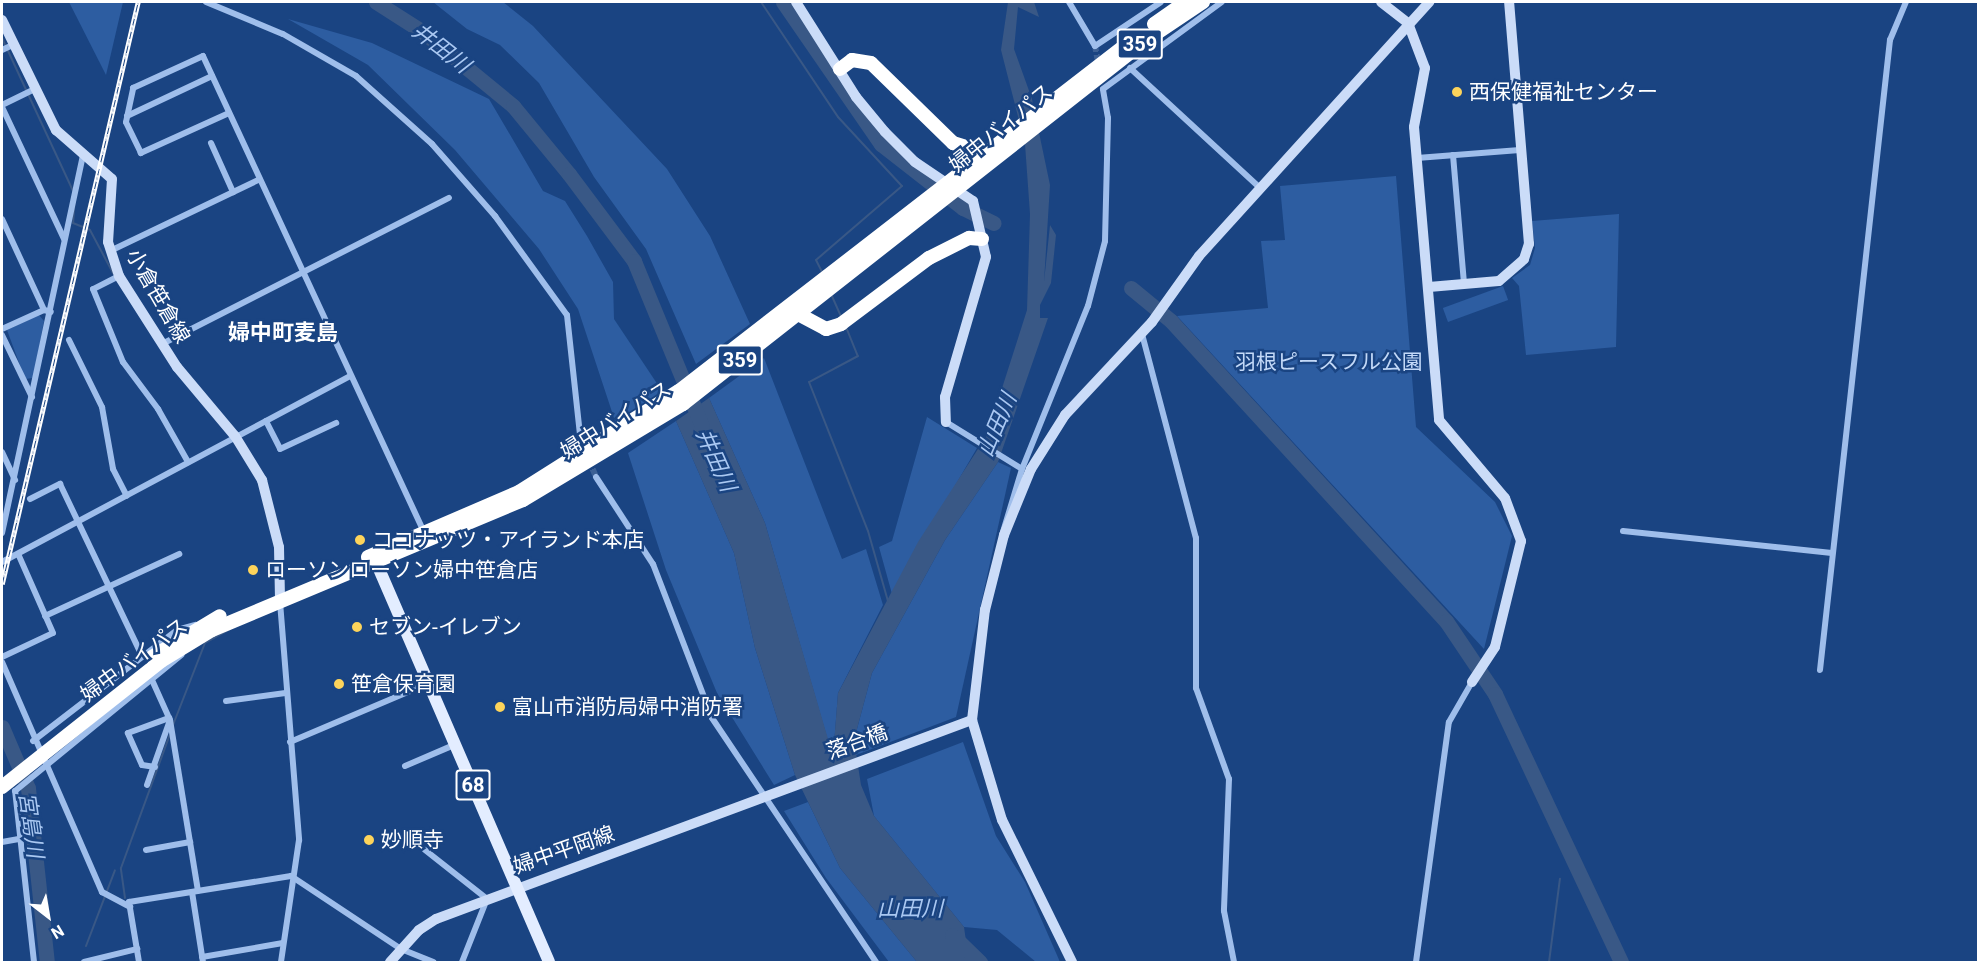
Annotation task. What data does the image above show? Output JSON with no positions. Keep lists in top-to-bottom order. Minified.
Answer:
{"streets":{"highway":["359","婦中バイパス"],"main road":["68"],"street":["小倉笹倉線","落合橋","婦中平岡線"]},"crossings":[["婦中バイパス","小倉笹倉線"],["婦中バイパス","68"],["落合橋","婦中平岡線"],["68","婦中平岡線"]],"districts":["婦中町麦島"],"water":["井田川","山田川","宮島川"],"parks":["羽根ピースフル公園"],"places":["西保健福祉センター","ココナッツ・アイランド本店","ローソンローソン婦中笹倉店","セブン-イレブン","笹倉保育園","富山市消防局婦中消防署","妙順寺"],"north":"bottom right"}
